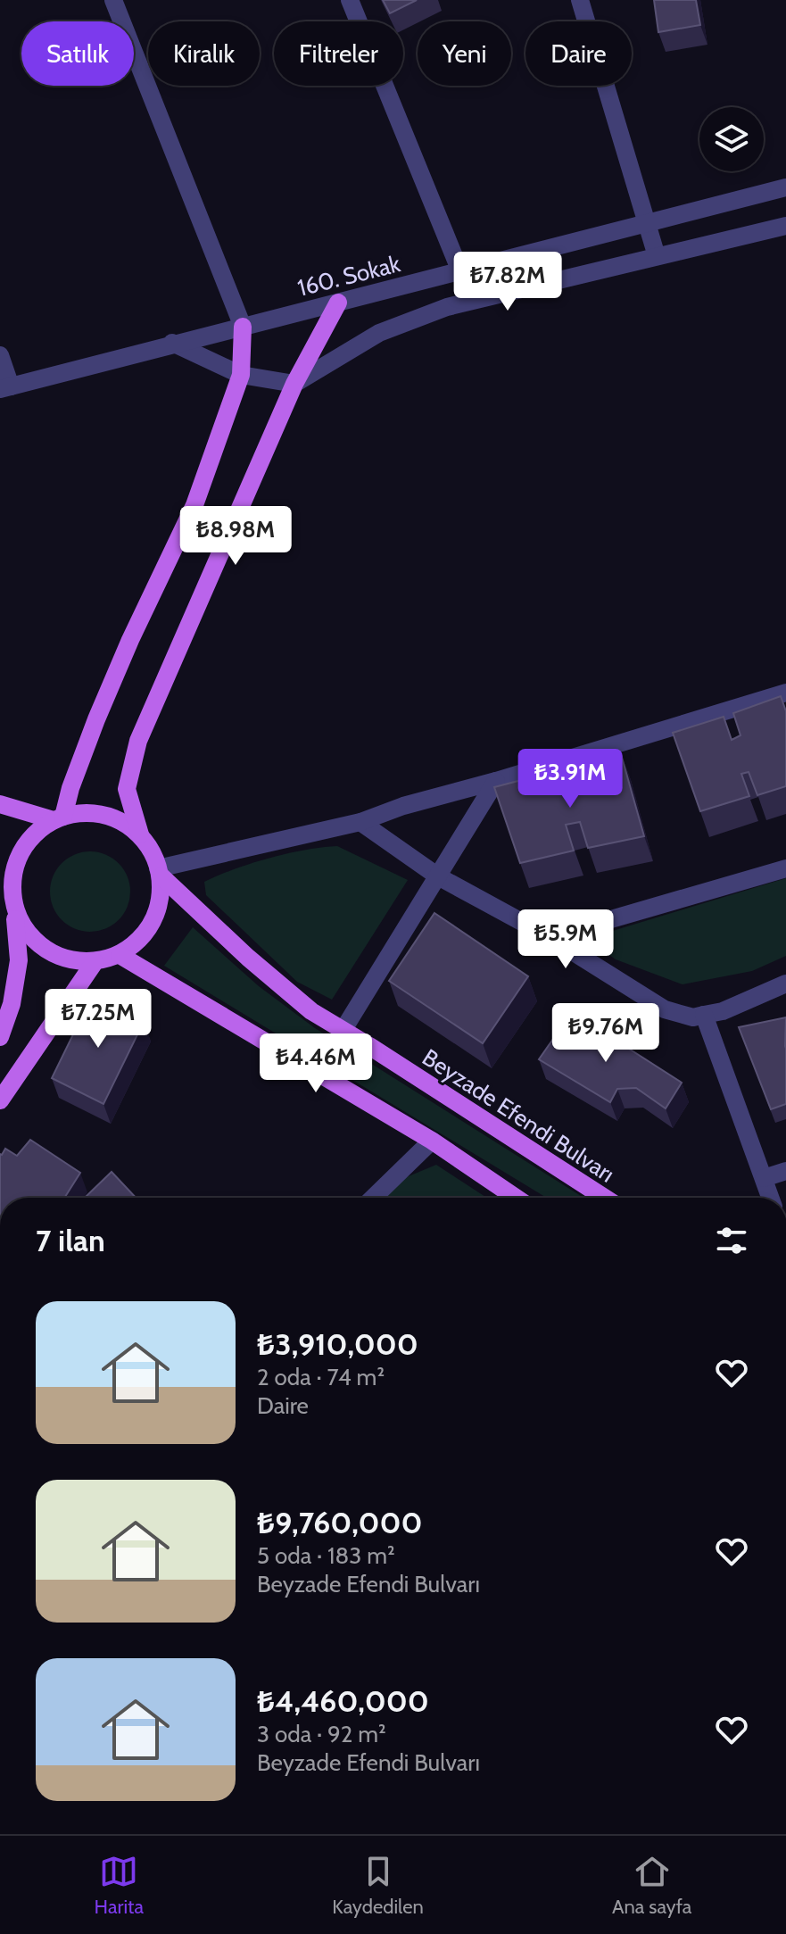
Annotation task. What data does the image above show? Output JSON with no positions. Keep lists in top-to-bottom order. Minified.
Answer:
{"streets":{"main road":["Beyzade Efendi Bulvarı"],"street":["160. Sokak"]},"page":{"chip":["Satılık","Kiralık","Filtreler","Yeni","Daire"],"price":["₺7.82M","₺8.98M","₺3.91M","₺5.9M","₺7.25M","₺9.76M","₺4.46M"],"heading":"7 ilan","list":[{"name":"₺3,910,000","note":"2 oda · 74 m² · Daire"},{"name":"₺9,760,000","note":"5 oda · 183 m² · Beyzade Efendi Bulvarı"},{"name":"₺4,460,000","note":"3 oda · 92 m² · Beyzade Efendi Bulvarı"}],"tabs":["Harita","Kaydedilen","Ana sayfa"]}}
